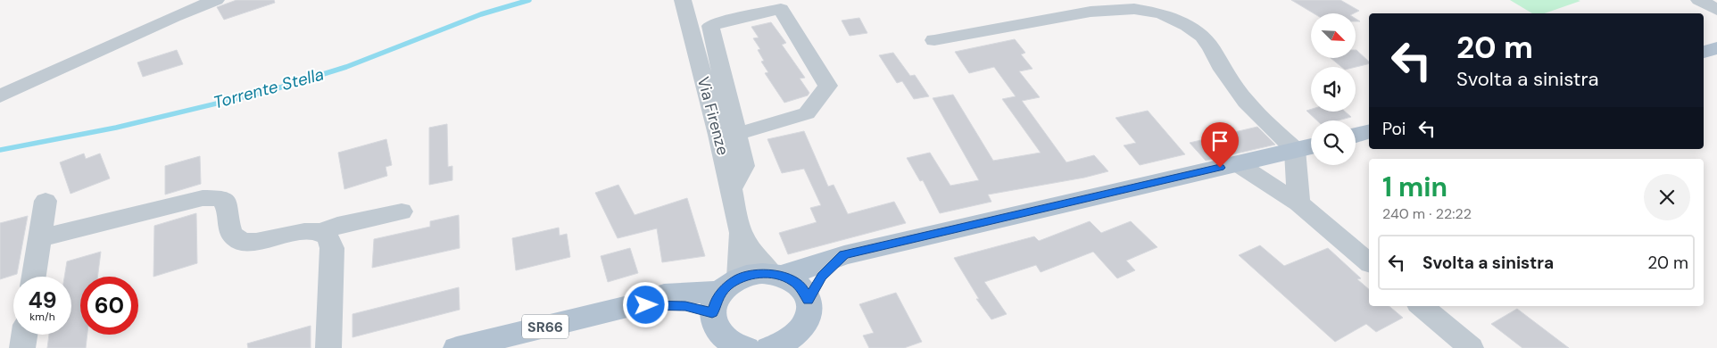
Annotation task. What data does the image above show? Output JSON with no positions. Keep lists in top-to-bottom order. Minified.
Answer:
{"streets":{"main road":["SR66"],"street":["Via Firenze"]},"water":["Torrente Stella"],"north":"bottom right","page":{"turn":["20 m","Svolta a sinistra"],"then":"Poi","heading":["1 min","240 m · 22:22"],"list":[{"name":"Svolta a sinistra","value":"20 m"}],"speed":"49 km/h","limit":"60"}}
